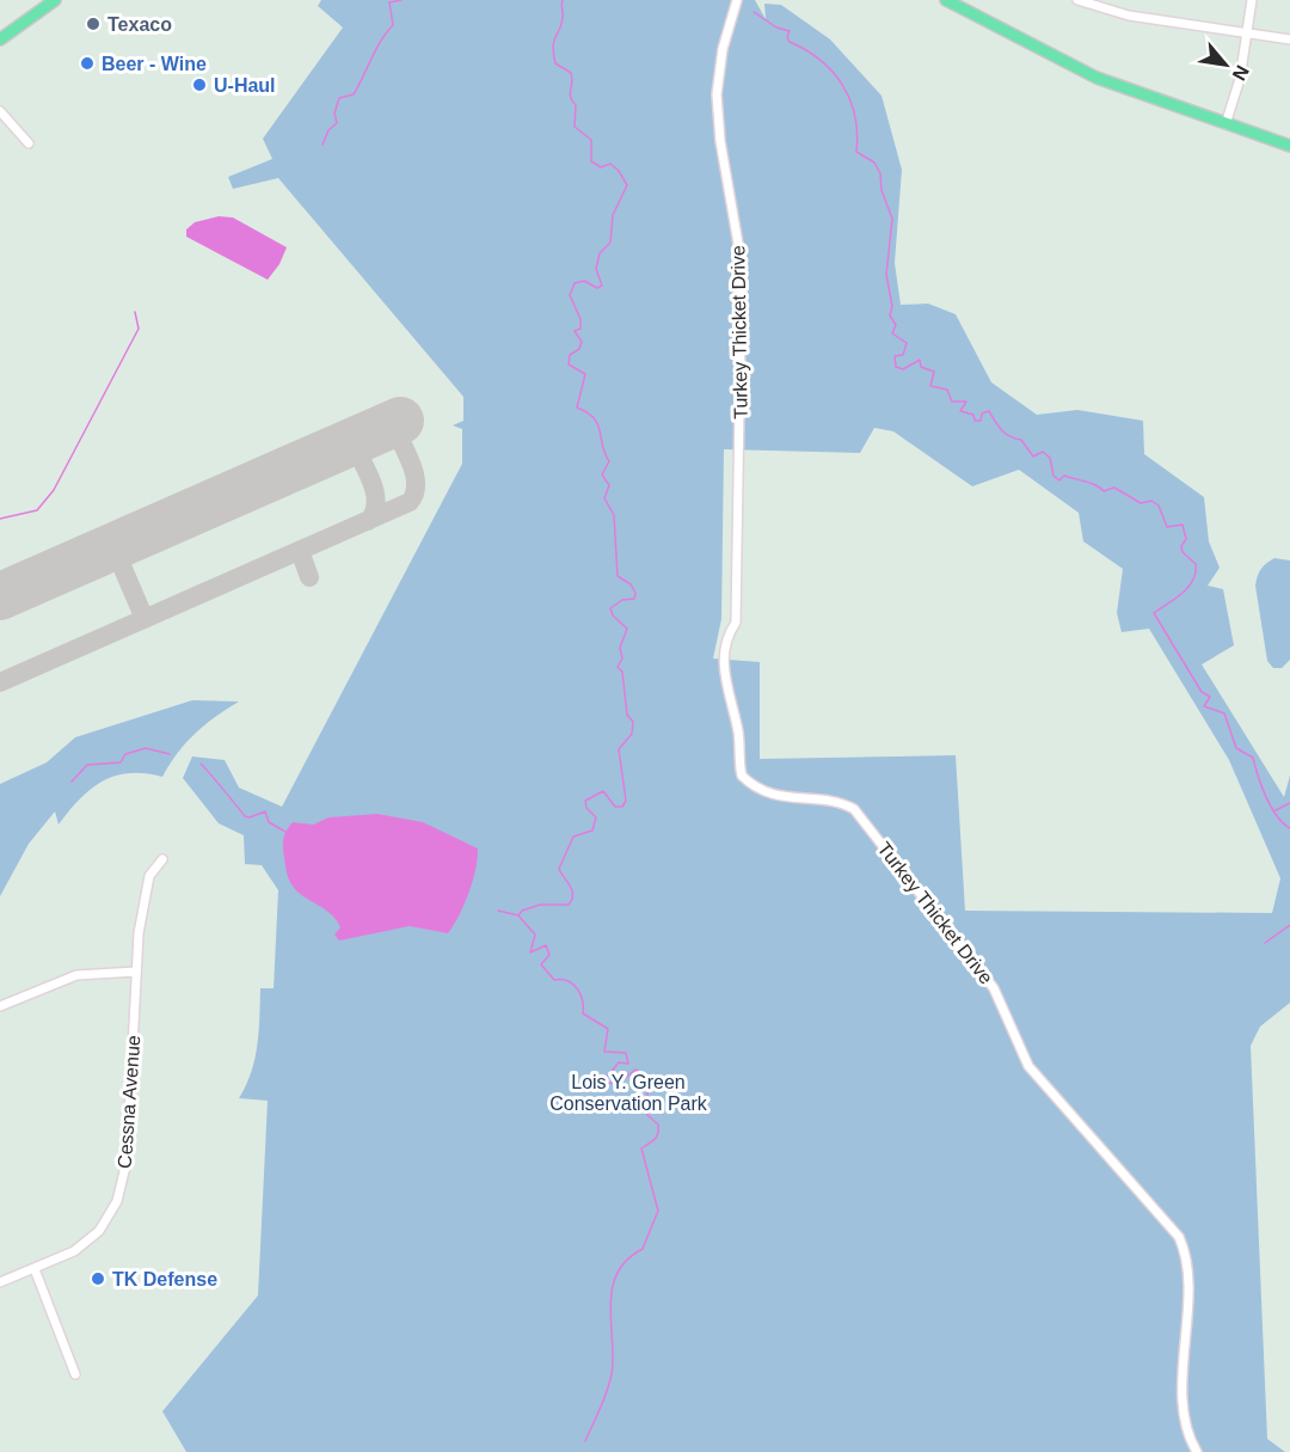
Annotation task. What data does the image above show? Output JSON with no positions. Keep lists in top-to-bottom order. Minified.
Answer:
{"streets":{"street":["Turkey Thicket Drive","Cessna Avenue"]},"parks":["Lois Y. Green Conservation Park"],"places":["Texaco","Beer - Wine","U-Haul","TK Defense"],"north":"bottom right"}
